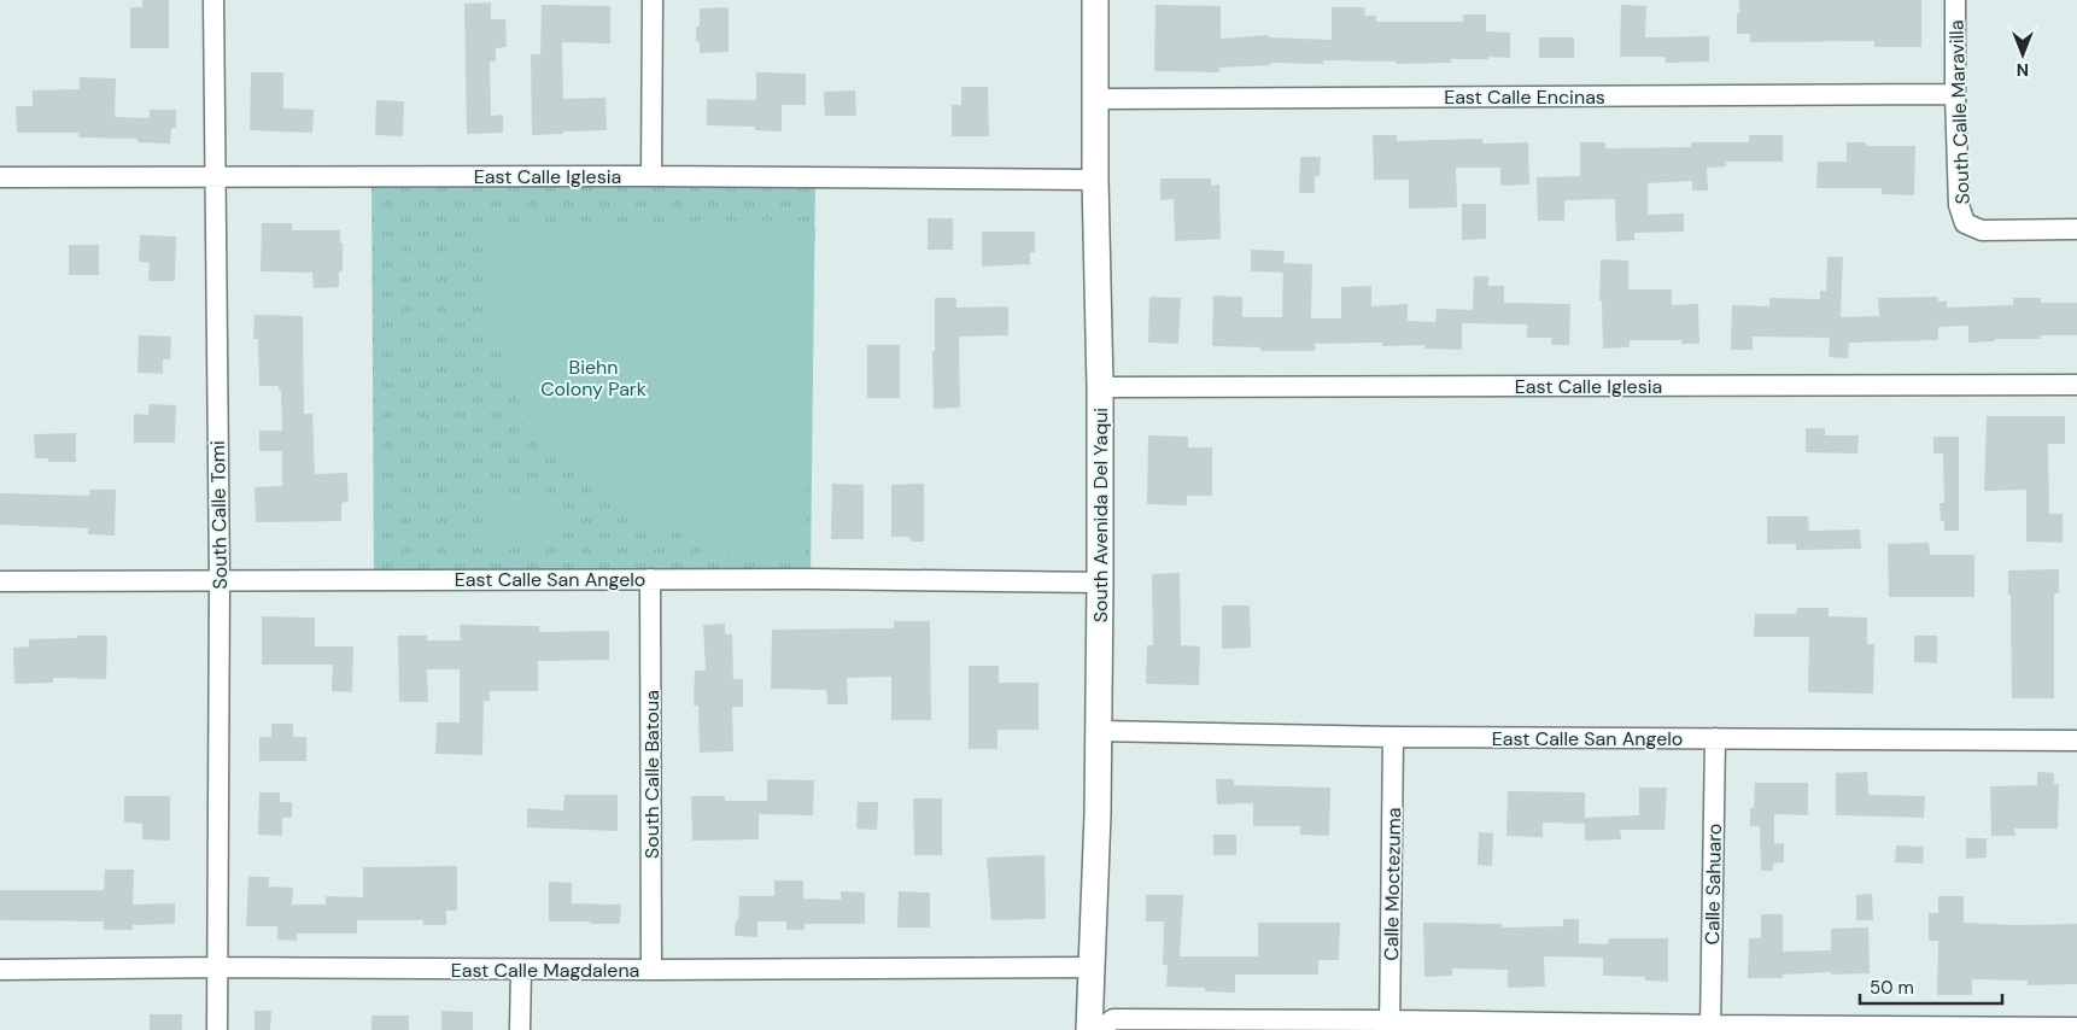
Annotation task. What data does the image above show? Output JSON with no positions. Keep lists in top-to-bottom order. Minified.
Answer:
{"streets":{"street":["East Calle Encinas","South Calle Maravilla","East Calle Iglesia","South Calle Tomi","South Avenida Del Yaqui","East Calle San Angelo","South Calle Batoua","Calle Moctezuma","Calle Sahuaro","East Calle Magdalena"]},"crossings":[["East Calle Encinas","South Calle Maravilla"],["East Calle Encinas","South Avenida Del Yaqui"],["East Calle Iglesia","South Calle Tomi"],["East Calle Iglesia","South Avenida Del Yaqui"],["South Calle Tomi","East Calle San Angelo"],["South Calle Tomi","East Calle Magdalena"],["South Avenida Del Yaqui","East Calle San Angelo"],["South Avenida Del Yaqui","East Calle Magdalena"],["East Calle San Angelo","South Calle Batoua"],["East Calle San Angelo","Calle Moctezuma"],["East Calle San Angelo","Calle Sahuaro"],["South Calle Batoua","East Calle Magdalena"]],"parks":["Biehn Colony Park"],"scale_bar":"50 m","north":"bottom"}
